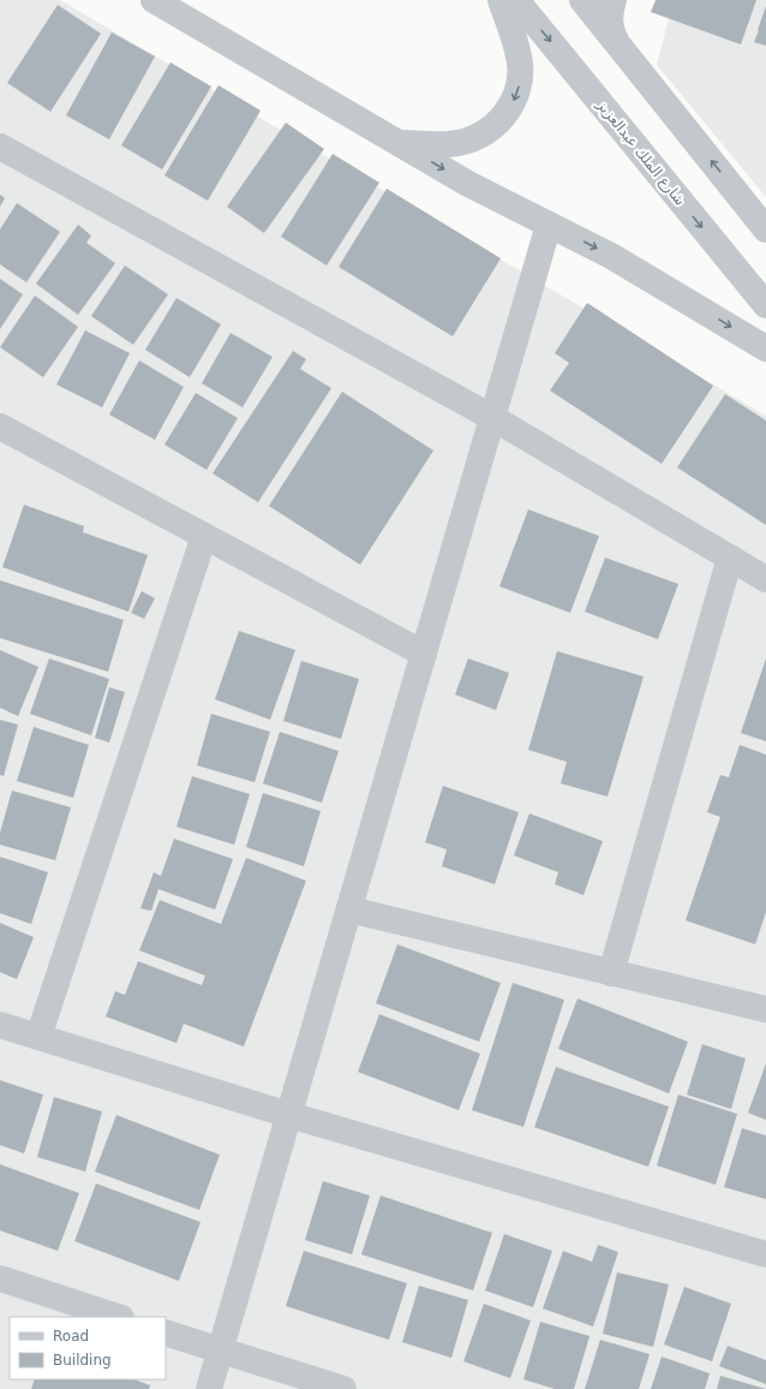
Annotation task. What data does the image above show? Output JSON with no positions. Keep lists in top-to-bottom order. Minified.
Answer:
{"streets":{"street":["شارع الملك عبدالعزيز"]},"legend":["Road","Building"]}
